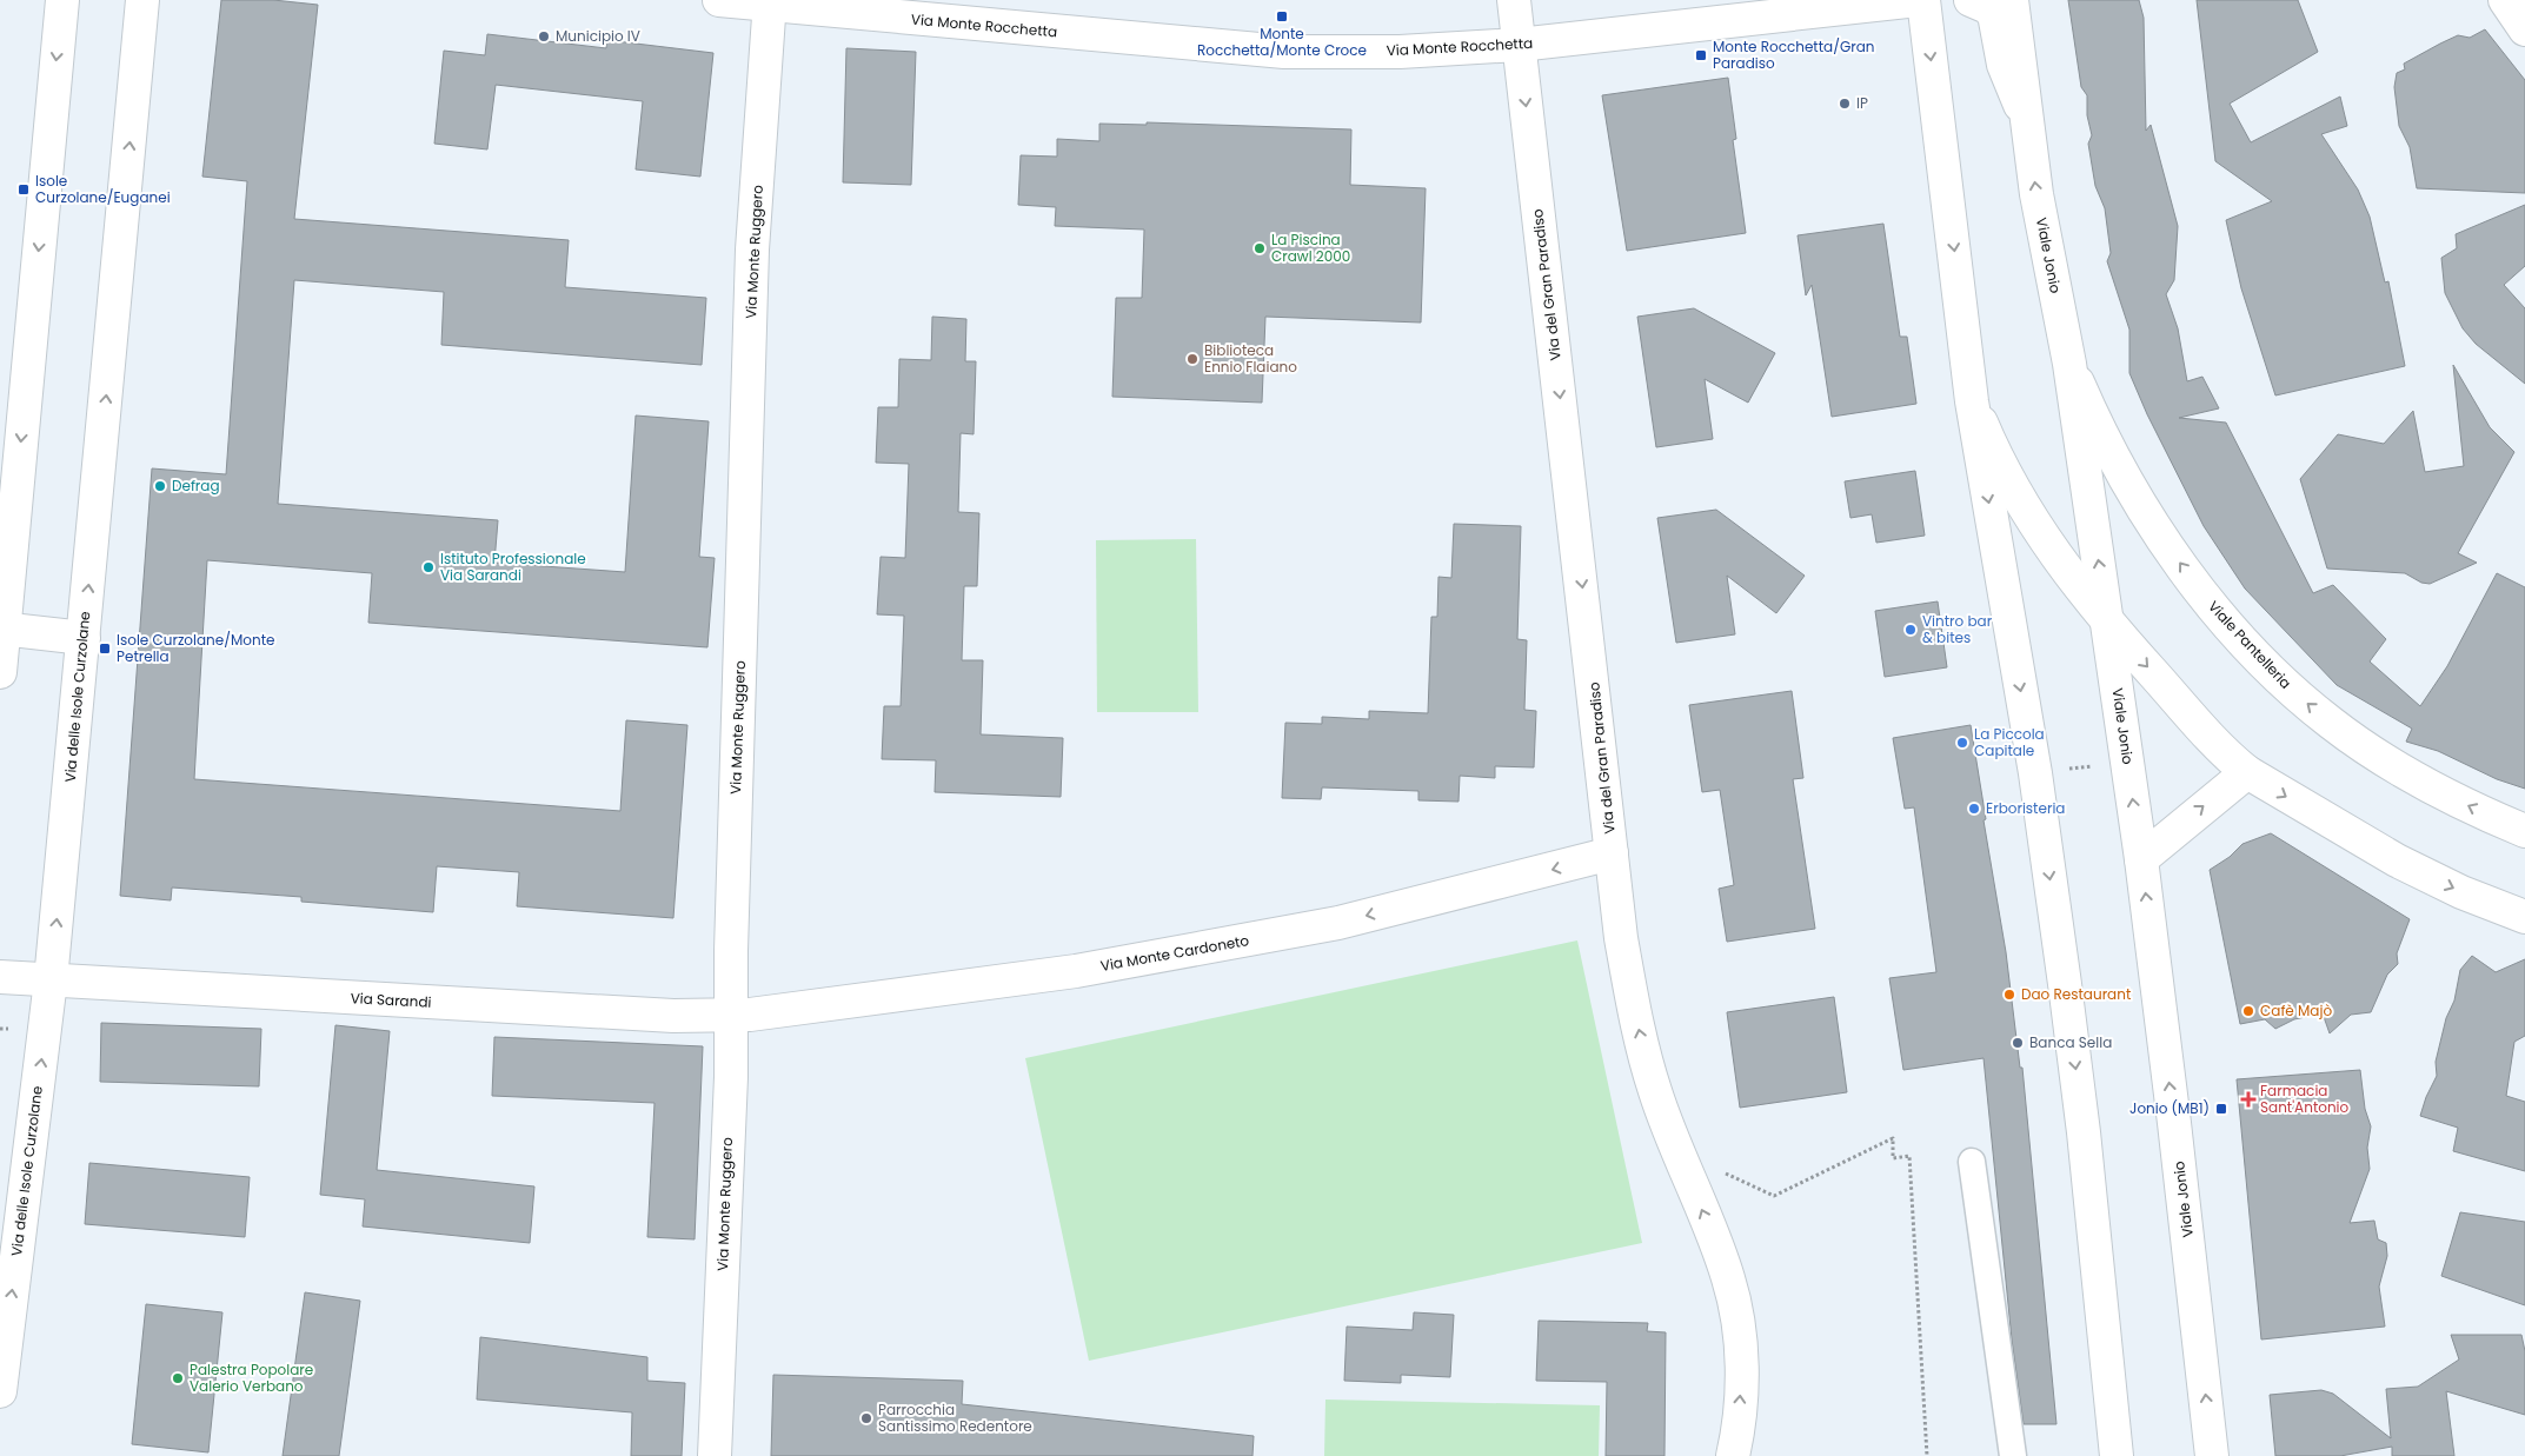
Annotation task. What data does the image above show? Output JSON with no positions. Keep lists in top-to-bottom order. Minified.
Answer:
{"streets":{"street":["Via Monte Rocchetta","Via Monte Ruggero","Viale Jonio","Via del Gran Paradiso","Viale Pantelleria","Via delle Isole Curzolane","Via Monte Cardoneto","Via Sarandi"]},"crossings":[["Via Monte Rocchetta","Via Monte Ruggero"],["Via Monte Rocchetta","Via del Gran Paradiso"],["Via Monte Ruggero","Via Monte Cardoneto"],["Via Monte Ruggero","Via Sarandi"],["Viale Jonio","Viale Pantelleria"],["Via del Gran Paradiso","Via Monte Cardoneto"],["Via delle Isole Curzolane","Via Sarandi"],["Via Monte Cardoneto","Via Sarandi"]],"one_way":["Via Monte Cardoneto"],"places":{"transit":["Monte Rocchetta/Monte Croce","Monte Rocchetta/Gran Paradiso","Isole Curzolane/Euganei","Isole Curzolane/Monte Petrella","Jonio (MB1)"],"other":["Municipio IV","IP","La Piscina Crawl 2000","Biblioteca Ennio Flaiano","Defrag","Istituto Professionale Via Sarandi","Vintro bar & bites","La Piccola Capitale","Erboristeria","Dao Restaurant","Cafè Majò","Banca Sella","Palestra Popolare Valerio Verbano","Parrocchia Santissimo Redentore"],"health":["Farmacia Sant'Antonio"]}}
